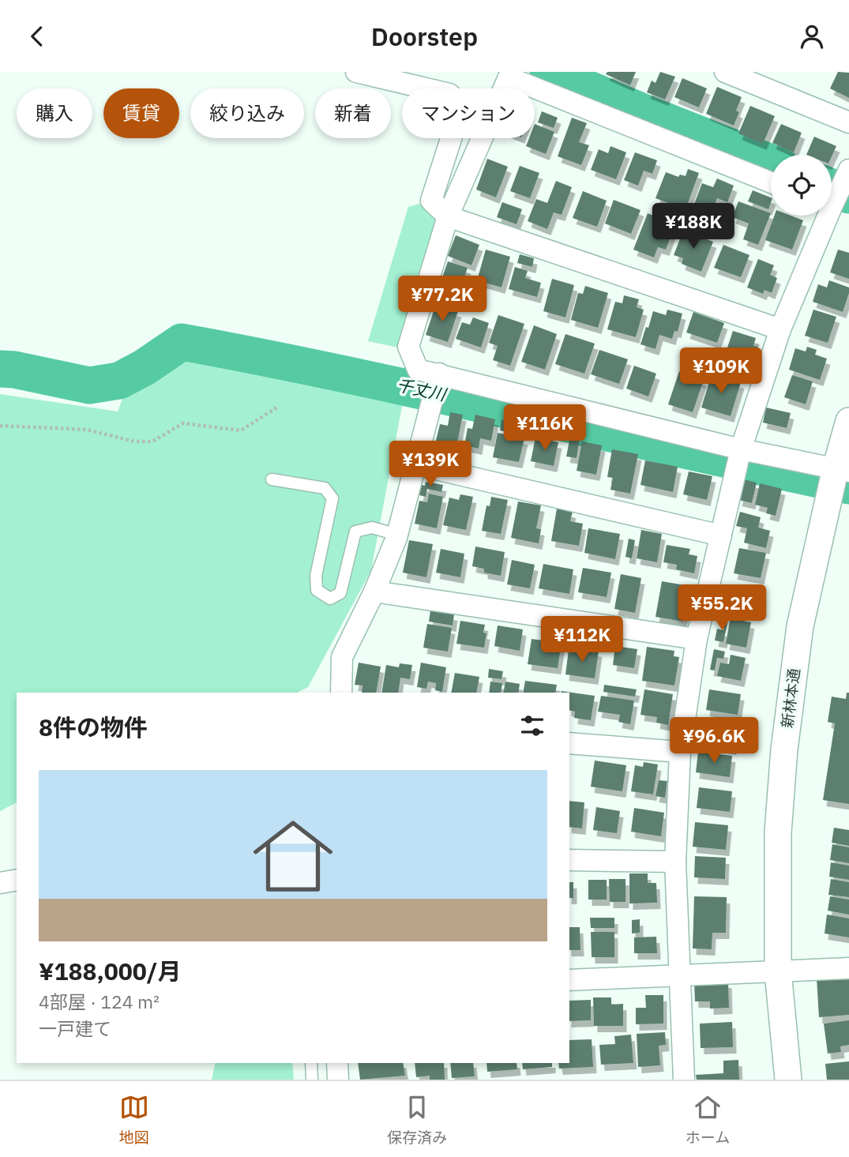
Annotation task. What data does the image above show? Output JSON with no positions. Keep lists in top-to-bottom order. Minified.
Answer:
{"streets":{"street":["新林本通"]},"water":["千丈川"],"page":{"header":"Doorstep","chip":["購入","賃貸","絞り込み","新着","マンション"],"price":["¥188K","¥77.2K","¥109K","¥116K","¥139K","¥55.2K","¥112K","¥96.6K"],"heading":"8件の物件","list":[{"name":"¥188,000/月","note":"4部屋 · 124 m² · 一戸建て"}],"tabs":["地図","保存済み","ホーム"]}}
